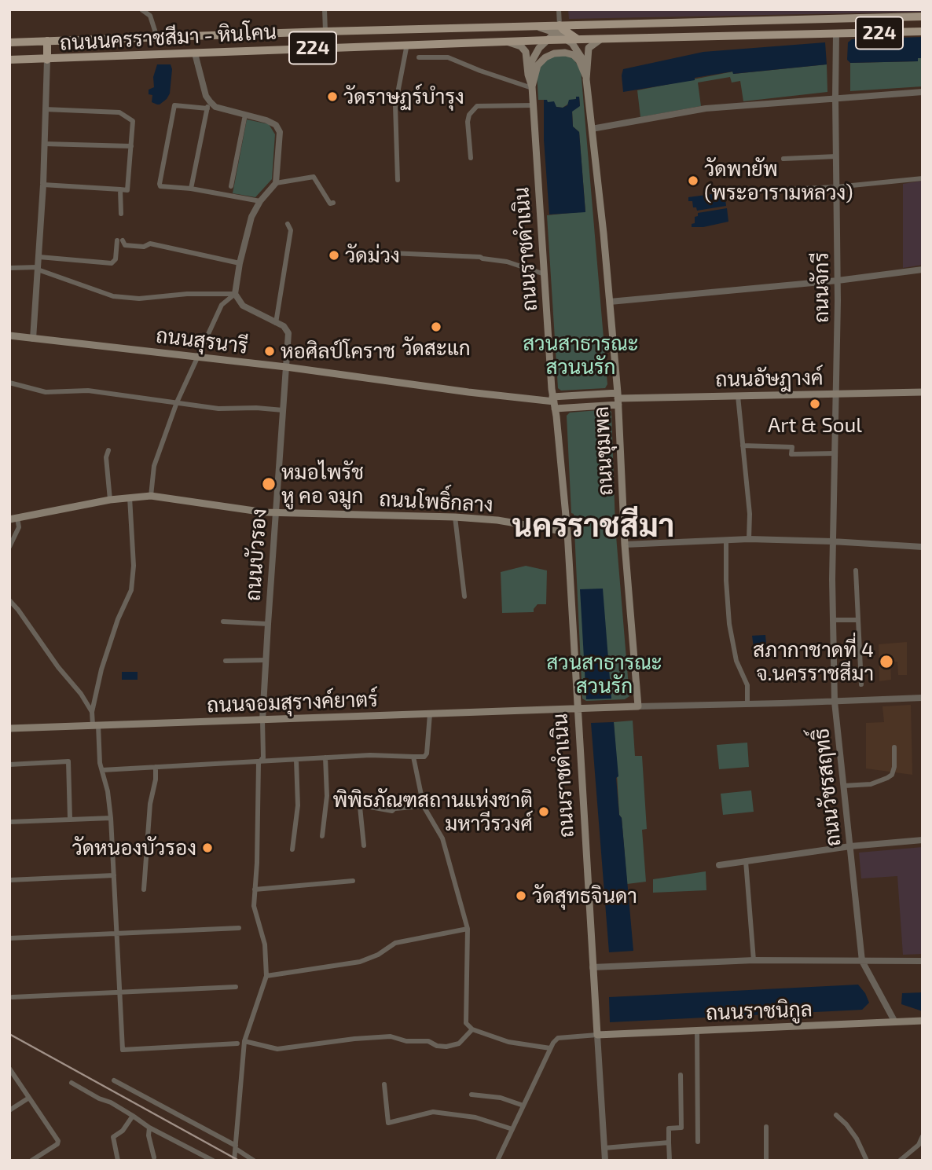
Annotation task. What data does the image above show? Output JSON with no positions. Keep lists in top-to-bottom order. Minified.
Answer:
{"streets":{"main road":["224","ถนนนครราชสีมา - หินโคน","ถนนราชดำเนิน","ถนนสุรนารี","ถนนอัษฎางค์","ถนนชุมพล","ถนนโพธิ์กลาง","ถนนจอมสุรางค์ยาตร์","ถนนราชนิกูล"],"street":["ถนนจักรี","ถนนบัวรอง","ถนนวัชรสฤทธิ์"]},"crossings":[["ถนนนครราชสีมา - หินโคน","ถนนราชดำเนิน"],["ถนนนครราชสีมา - หินโคน","ถนนจักรี"],["ถนนนครราชสีมา - หินโคน","ถนนชุมพล"],["ถนนราชดำเนิน","ถนนสุรนารี"],["ถนนราชดำเนิน","ถนนโพธิ์กลาง"],["ถนนราชดำเนิน","ถนนจอมสุรางค์ยาตร์"],["ถนนราชดำเนิน","ถนนราชนิกูล"],["ถนนจักรี","ถนนอัษฎางค์"],["ถนนจักรี","ถนนวัชรสฤทธิ์"],["ถนนสุรนารี","ถนนบัวรอง"],["ถนนอัษฎางค์","ถนนชุมพล"],["ถนนชุมพล","ถนนจอมสุรางค์ยาตร์"],["ถนนโพธิ์กลาง","ถนนบัวรอง"],["ถนนบัวรอง","ถนนจอมสุรางค์ยาตร์"],["ถนนวัชรสฤทธิ์","ถนนราชนิกูล"]],"districts":["นครราชสีมา"],"parks":["สวนสาธารณะ สวนนรัก","สวนสาธารณะ สวนรัก"],"places":["วัดราษฏร์บำรุง","วัดพายัพ (พระอารามหลวง)","วัดม่วง","วัดสะแก","หอศิลป์โคราช","Art & Soul","หมอไพรัช หู คอ จมูก","สภากาชาดที่ 4 จ.นครราชสีมา","พิพิธภัณฑสถานแห่งชาติ มหาวีรวงศ์","วัดหนองบัวรอง","วัดสุทธจินดา"]}
